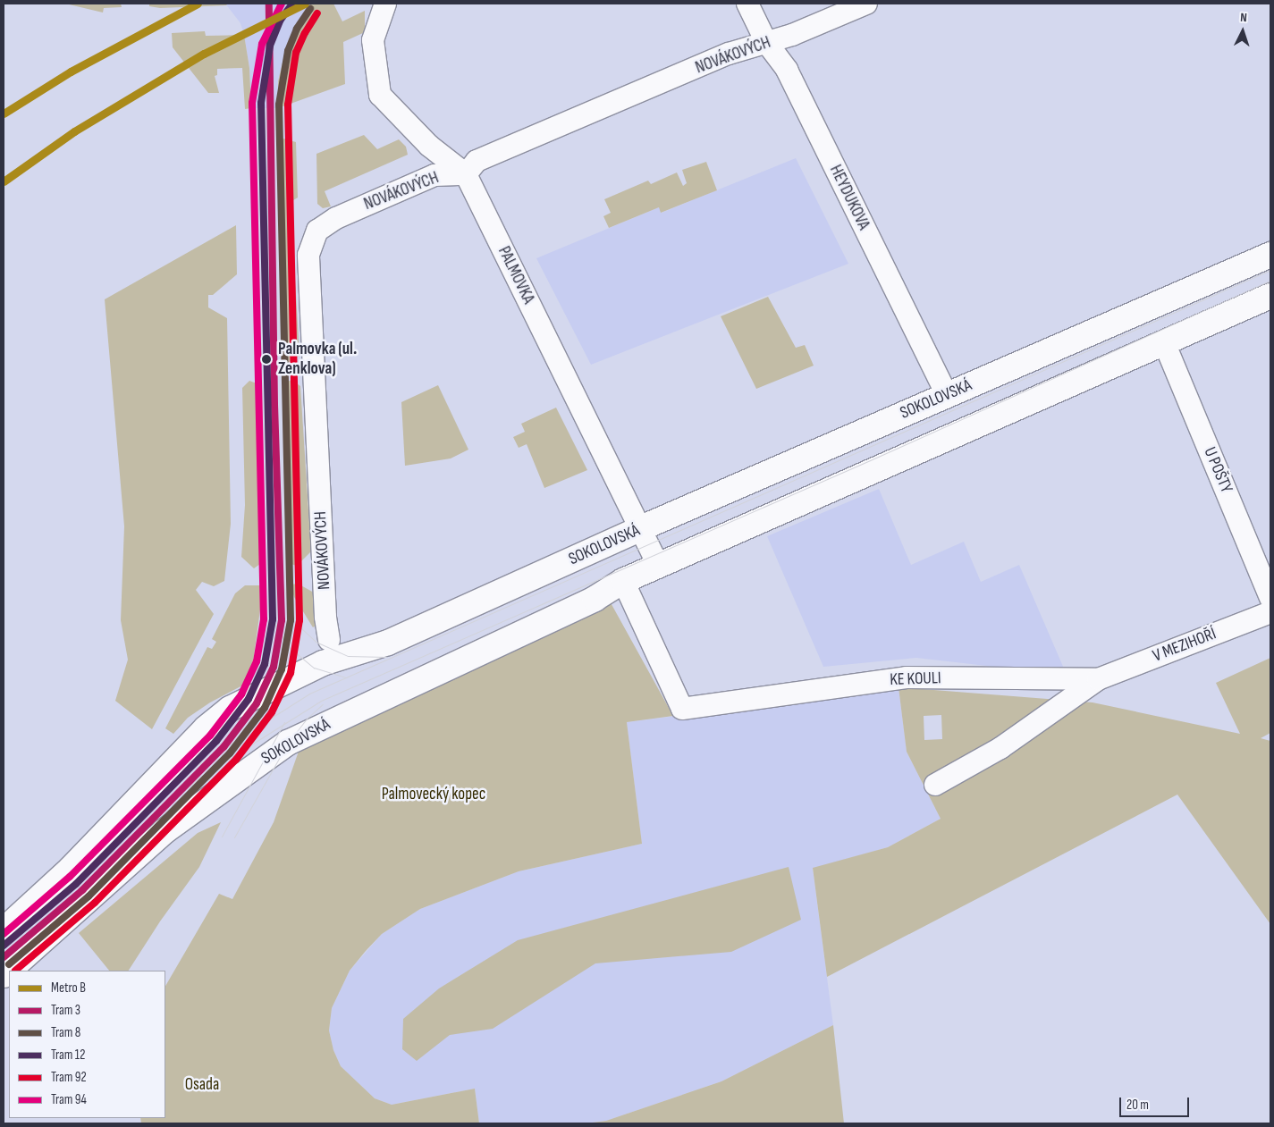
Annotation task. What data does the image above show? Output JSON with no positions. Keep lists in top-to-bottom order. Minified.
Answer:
{"streets":{"main road":["SOKOLOVSKÁ"],"street":["NOVÁKOVÝCH","HEYDUKOVA","PALMOVKA","U POŠTY","V MEZIHOŘÍ","KE KOULI"]},"crossings":[["NOVÁKOVÝCH","HEYDUKOVA"],["NOVÁKOVÝCH","PALMOVKA"],["HEYDUKOVA","SOKOLOVSKÁ"],["PALMOVKA","SOKOLOVSKÁ"],["SOKOLOVSKÁ","U POŠTY"],["SOKOLOVSKÁ","KE KOULI"],["V MEZIHOŘÍ","KE KOULI"]],"parks":["Palmovecký kopec","Osada"],"places":["Palmovka (ul. Zenklova)"],"lines":["metro line B","tram line 3","tram line 12","tram line 94","tram line 8","tram line 92"],"legend":["Metro B","Tram 3","Tram 8","Tram 12","Tram 92","Tram 94"],"scale_bar":"20 m","north":"top"}
